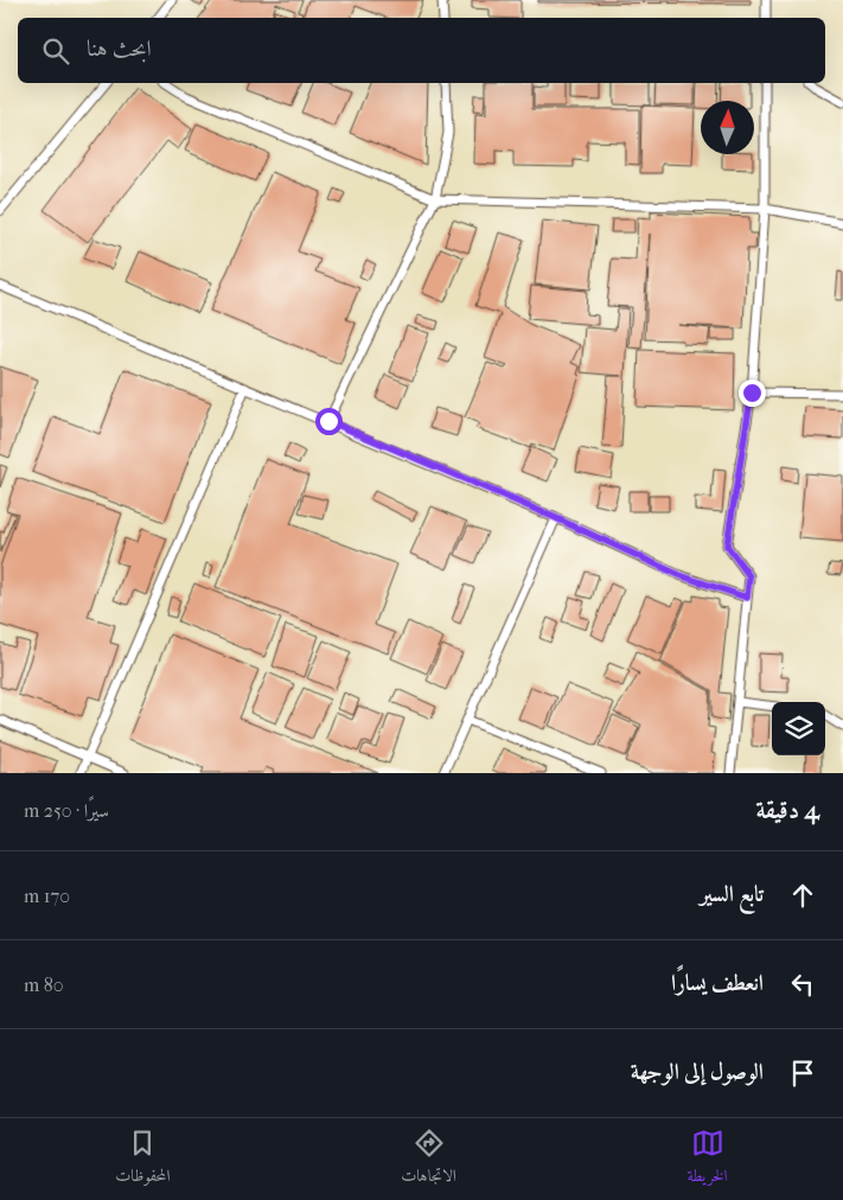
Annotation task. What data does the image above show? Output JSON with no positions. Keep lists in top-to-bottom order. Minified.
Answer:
{"north":"top","page":{"search":"ابحث هنا","heading":["4 دقيقة","سيرًا · 250 m"],"list":[["تابع السير","170 m"],["انعطف يسارًا","80 m"],"الوصول إلى الوجهة"],"nav":["الخريطة","الاتجاهات","المحفوظات"]}}
